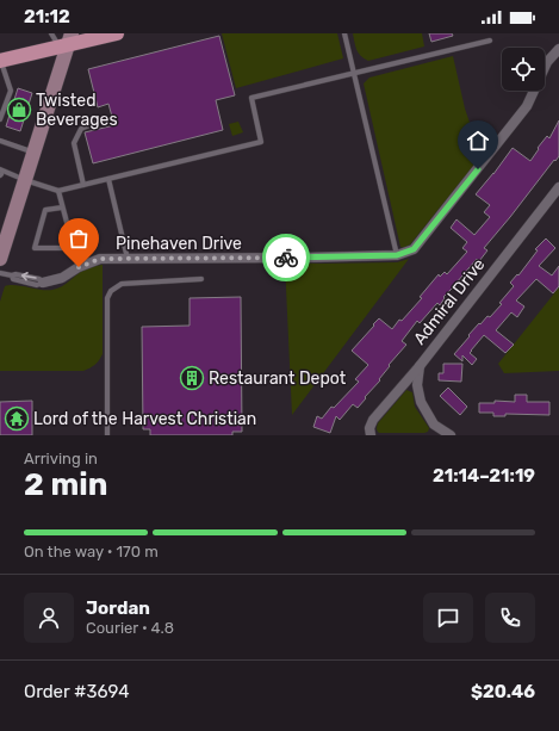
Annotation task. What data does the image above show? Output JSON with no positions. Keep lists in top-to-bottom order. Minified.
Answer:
{"streets":{"street":["Pinehaven Drive","Admiral Drive"]},"places":{"shop":["Twisted Beverages"],"building":["Restaurant Depot"],"temple":["Lord of the Harvest Christian"]},"page":{"status":"21:12","heading":["2 min","Arriving in","21:14–21:19"],"panel":["Jordan","Courier · 4.8","Order #3694","$20.46"],"bar":"On the way · 170 m"}}
